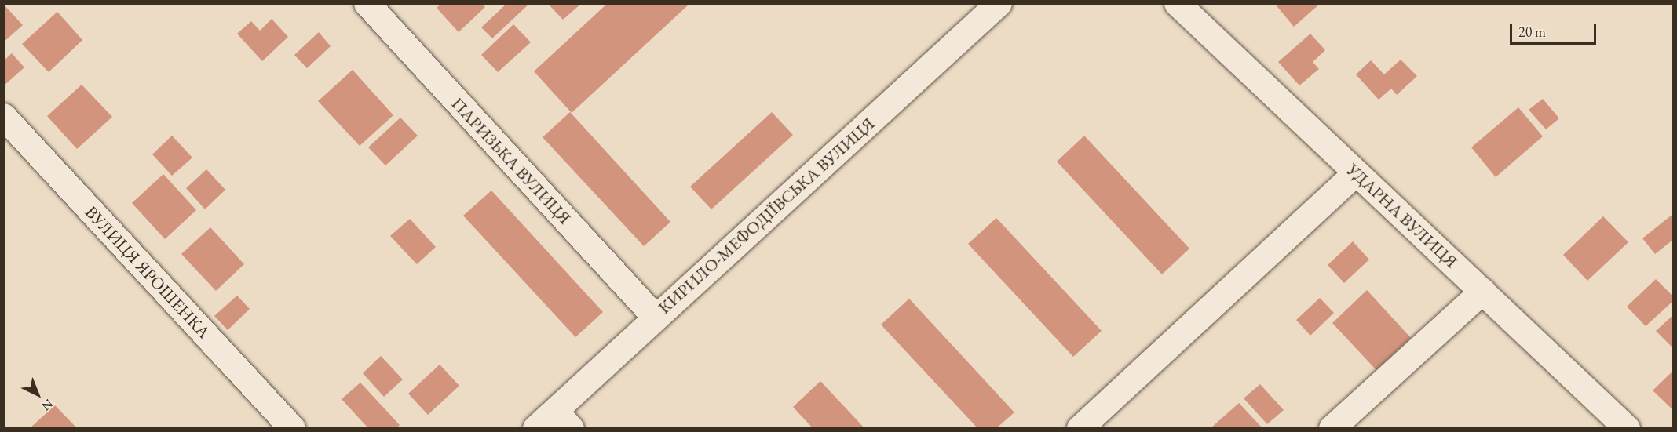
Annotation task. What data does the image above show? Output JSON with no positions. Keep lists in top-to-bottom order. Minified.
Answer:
{"streets":{"street":["ПАРИЗЬКА ВУЛИЦЯ","КИРИЛО-МЕФОДІЇВСЬКА ВУЛИЦЯ","УДАРНА ВУЛИЦЯ","ВУЛИЦЯ ЯРОШЕНКА"]},"crossings":[["ПАРИЗЬКА ВУЛИЦЯ","КИРИЛО-МЕФОДІЇВСЬКА ВУЛИЦЯ"]],"scale_bar":"20 m","north":"bottom right"}
